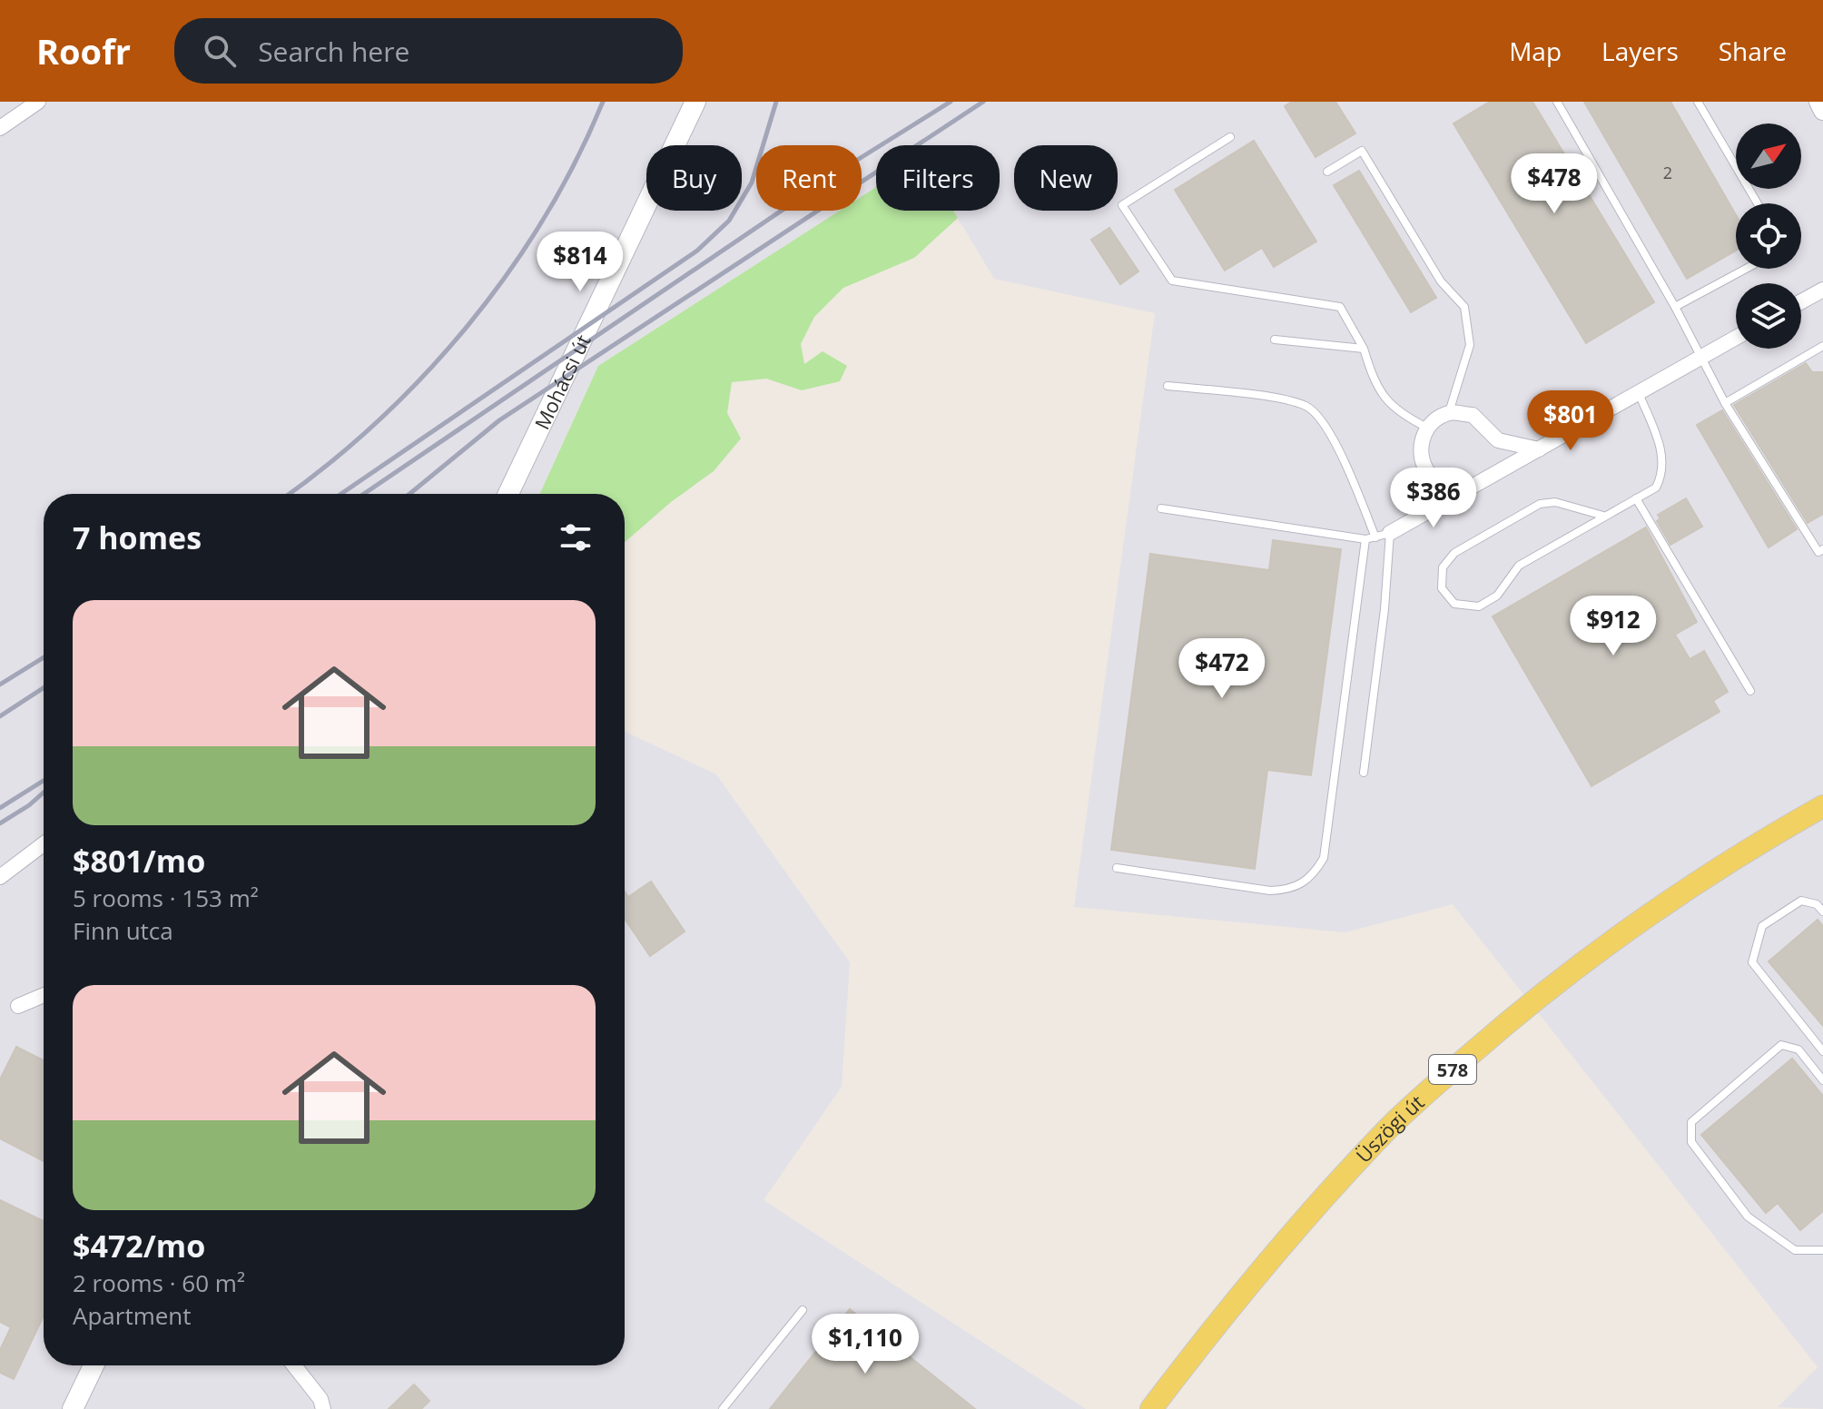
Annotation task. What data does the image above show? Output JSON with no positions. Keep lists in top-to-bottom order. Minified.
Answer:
{"streets":{"main road":["Mohácsi út","578","Üszögi út"]},"house_numbers":["2"],"north":"top right","page":{"header":"Roofr","search":"Search here","nav":["Map","Layers","Share"],"chip":["Buy","Rent","Filters","New"],"price":["$478","$814","$801","$386","$912","$472","$1,110"],"heading":"7 homes","list":[{"name":"$801/mo","note":"5 rooms · 153 m² · Finn utca"},{"name":"$472/mo","note":"2 rooms · 60 m² · Apartment"}]}}
